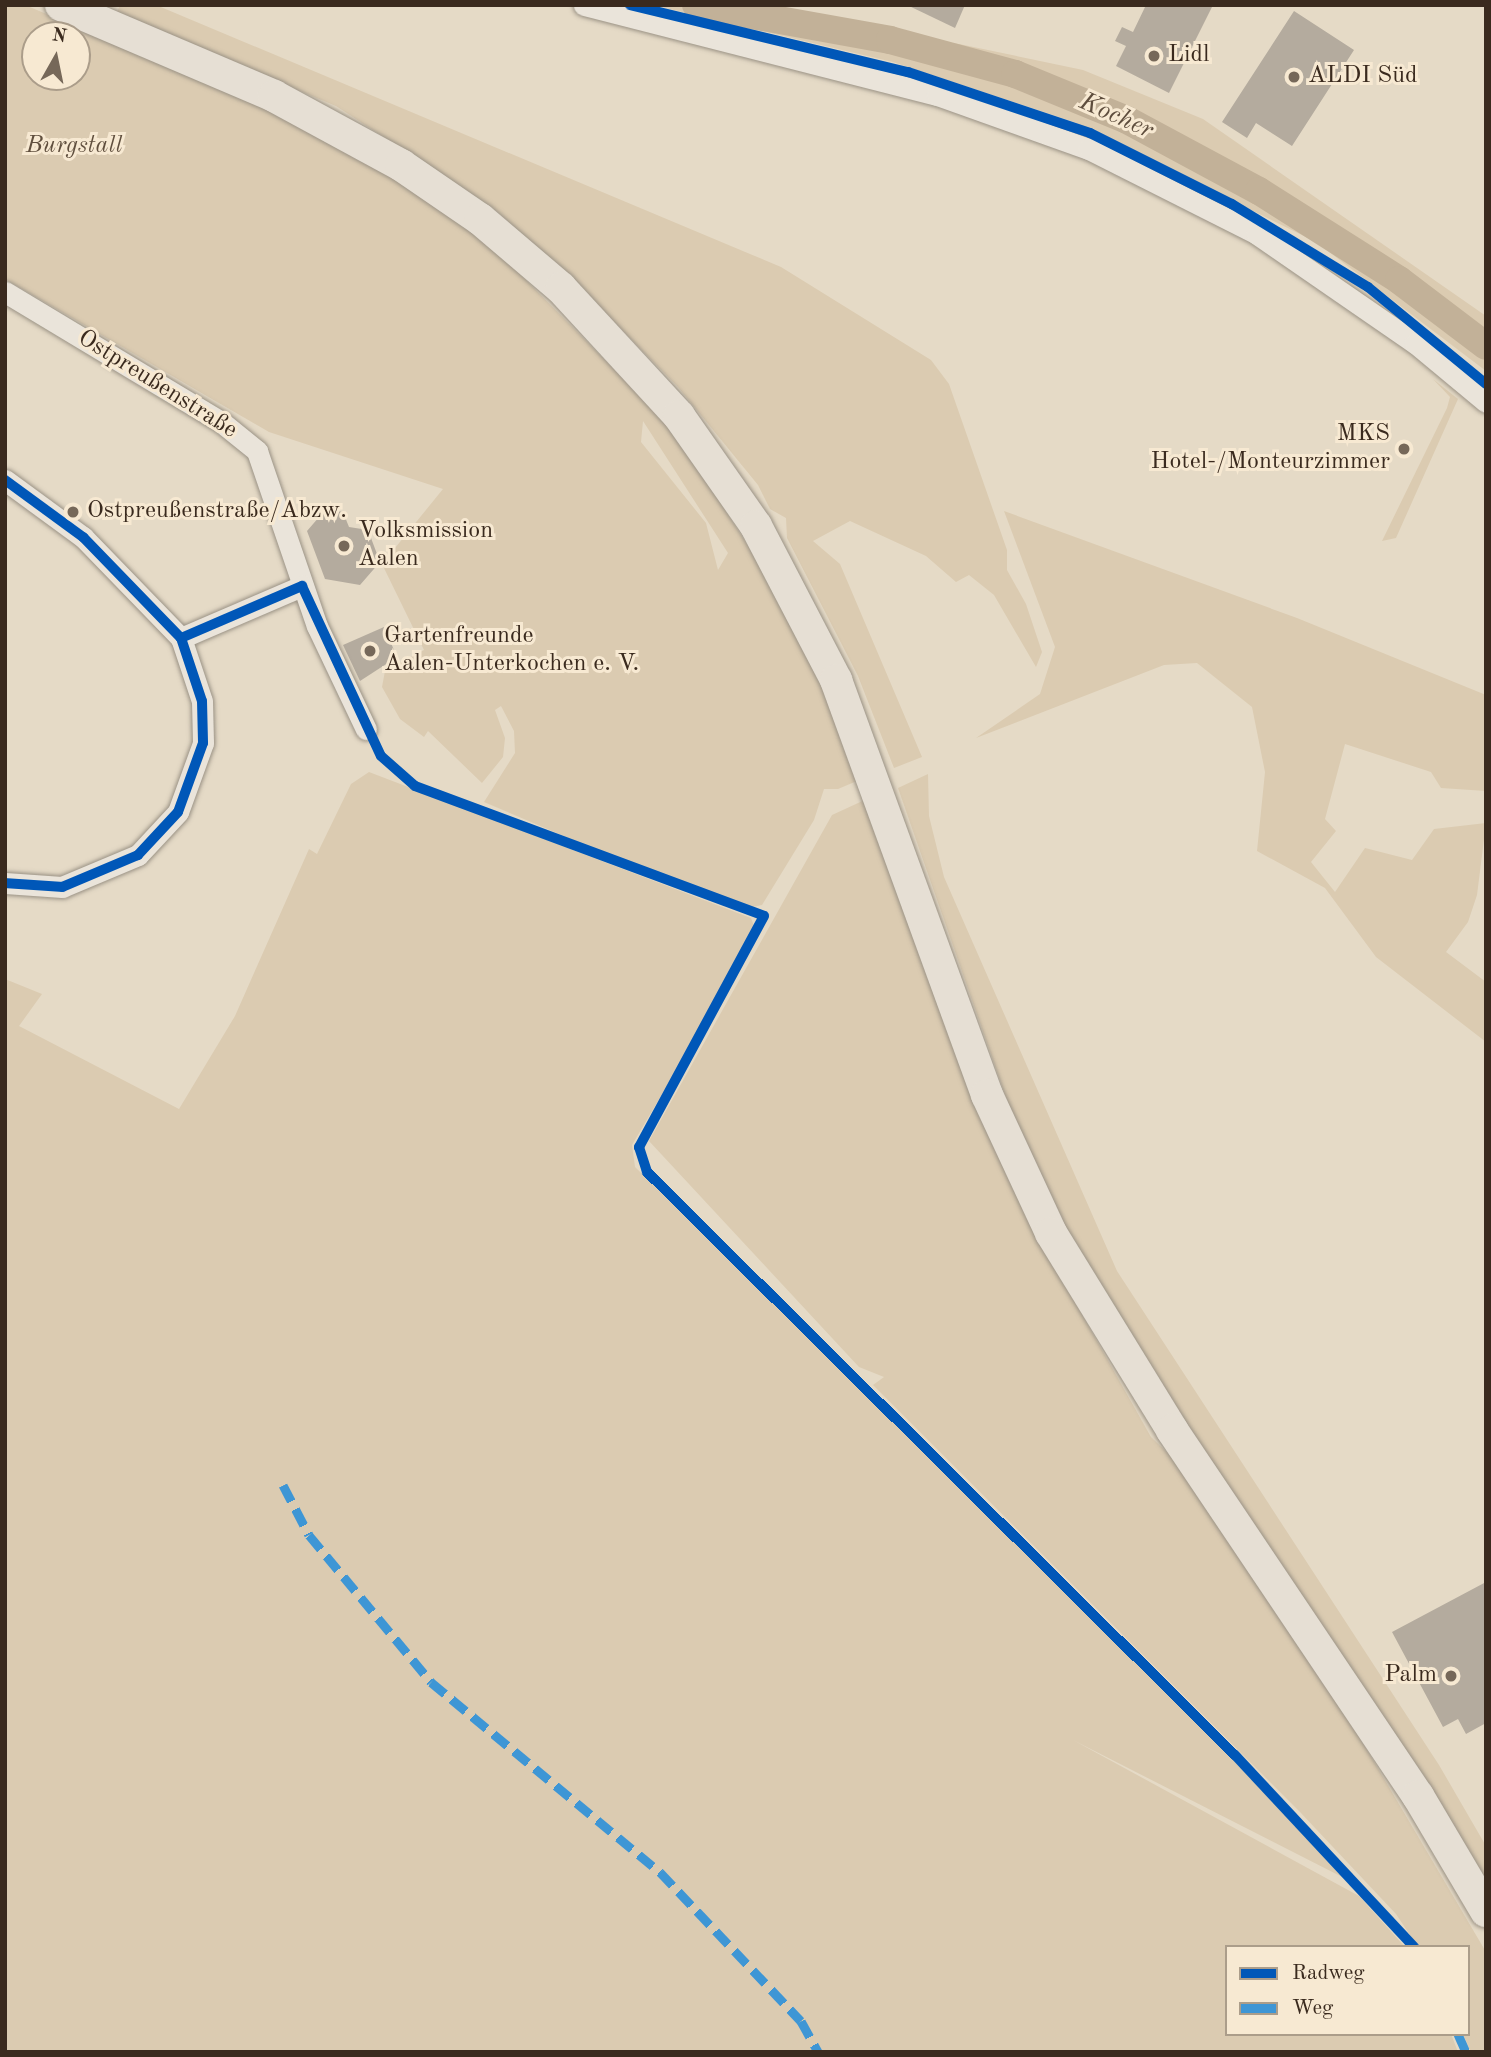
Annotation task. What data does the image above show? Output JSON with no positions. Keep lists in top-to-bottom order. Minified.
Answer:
{"streets":{"street":["Ostpreußenstraße"]},"water":["Kocher"],"parks":["Burgstall"],"places":["Lidl","ALDI Süd","MKS Hotel-/Monteurzimmer","Ostpreußenstraße/Abzw.","Volksmission Aalen","Gartenfreunde Aalen-Unterkochen e. V.","Palm"],"legend":["Radweg","Weg"],"north":"top"}
